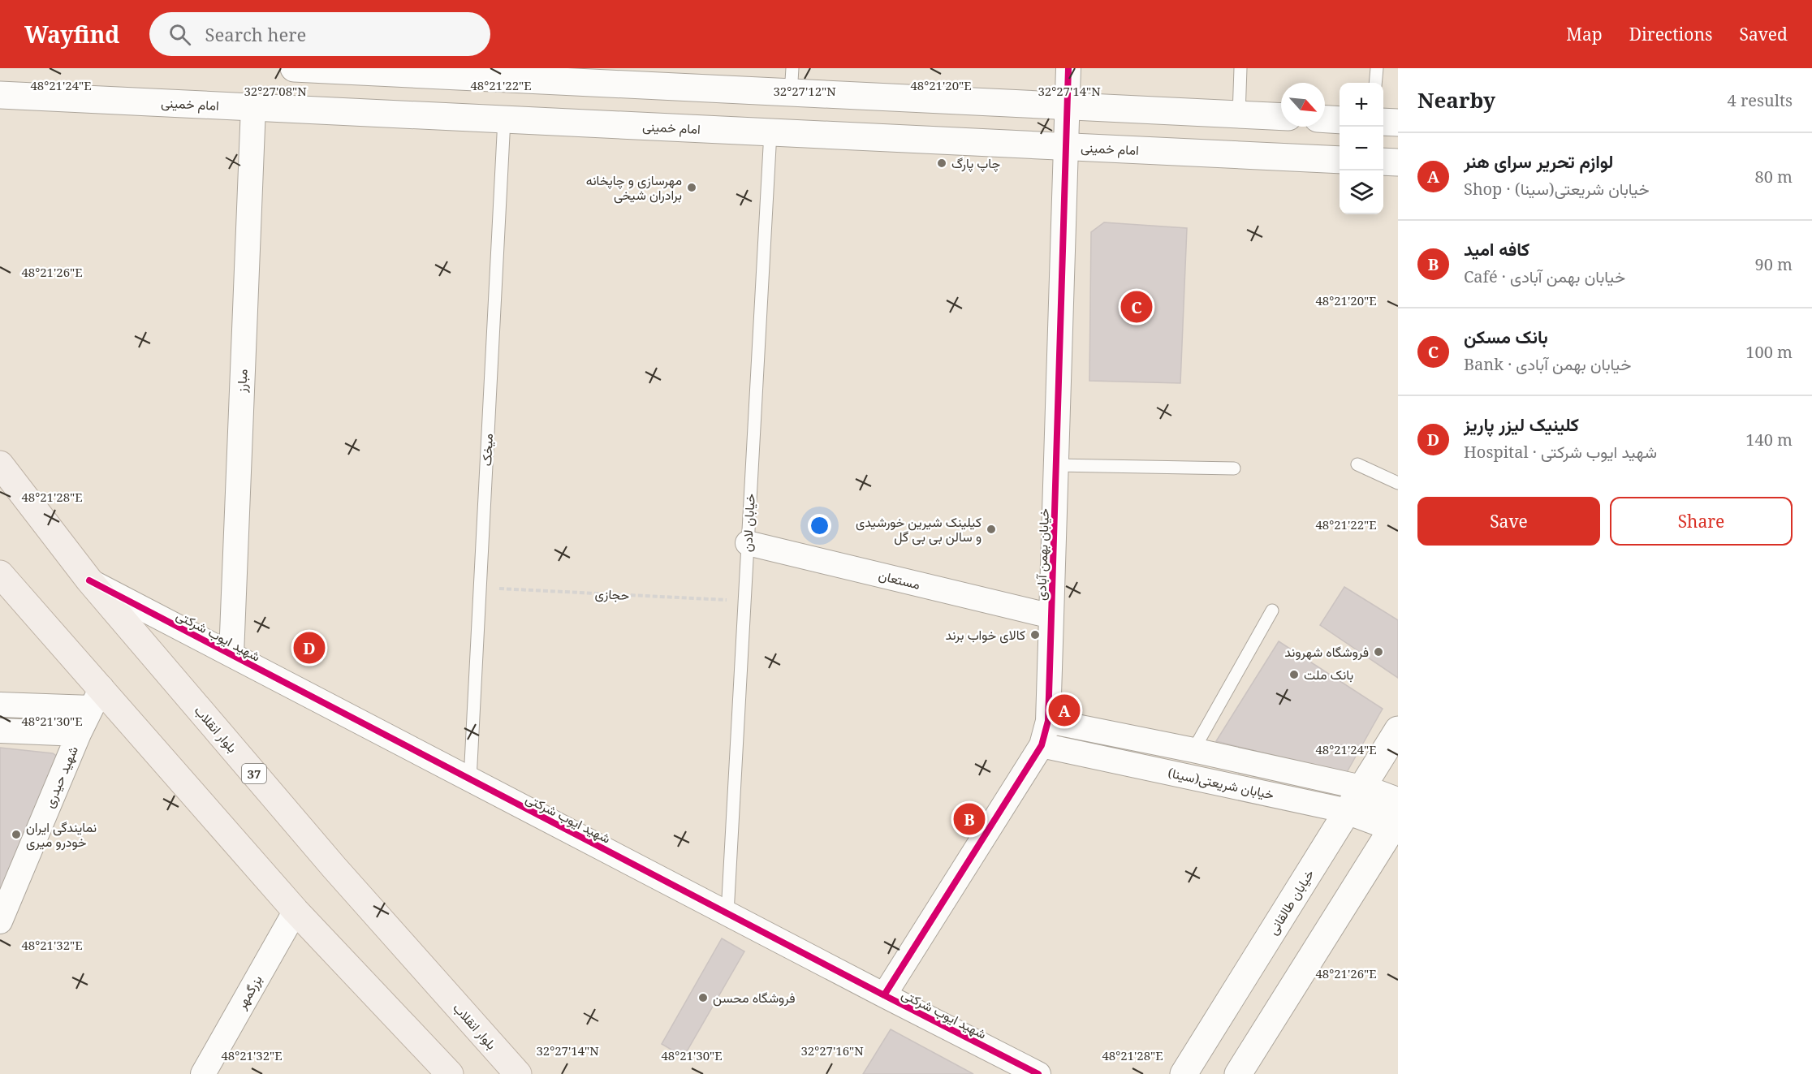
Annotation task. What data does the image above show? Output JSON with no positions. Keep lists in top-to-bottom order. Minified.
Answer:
{"streets":{"main road":["امام خمینی","بلوار انقلاب","37","خیابان شریعتی(سینا)","خیابان طالقانی"],"street":["مبارز","خیابان بهمن آبادی","مستعان","شهید ایوب شرکتی","شهید حیدری","بزرگمهر"],"lane":["میخک","خیابان لادن"],"path":["حجازی"]},"crossings":[["امام خمینی","مبارز"],["امام خمینی","میخک"],["امام خمینی","خیابان لادن"],["امام خمینی","خیابان بهمن آبادی"],["مبارز","شهید ایوب شرکتی"],["میخک","حجازی"],["میخک","شهید ایوب شرکتی"],["خیابان لادن","مستعان"],["خیابان لادن","حجازی"],["خیابان لادن","شهید ایوب شرکتی"],["خیابان بهمن آبادی","مستعان"],["خیابان بهمن آبادی","شهید ایوب شرکتی"],["خیابان بهمن آبادی","خیابان شریعتی(سینا)"],["شهید ایوب شرکتی","بلوار انقلاب"],["خیابان شریعتی(سینا)","خیابان طالقانی"]],"places":["چاپ پارگ","مهرسازی و چاپخانه برادران شیخی","کیلینک شیرین خورشیدی و سالن بی بی گل","کالای خواب برند","فروشگاه شهروند","بانک ملت","نمایندگی ایران خودرو میری","فروشگاه محسن"],"north":"bottom right","page":{"header":"Wayfind","search":"Search here","nav":["Map","Directions","Saved"],"heading":["Nearby","4 results"],"map_buttons":["+","−"],"list":[{"mark":"A","name":"لوازم تحریر سرای هنر","note":"Shop · خیابان شریعتی(سینا)","value":"80 m"},{"mark":"B","name":"کافه امید","note":"Café · خیابان بهمن آبادی","value":"90 m"},{"mark":"C","name":"بانک مسکن","note":"Bank · خیابان بهمن آبادی","value":"100 m"},{"mark":"D","name":"کلینیک لیزر پاریز","note":"Hospital · شهید ایوب شرکتی","value":"140 m"}],"pins":["C","D","A","B"],"buttons":["Save","Share"]},"coordinates":["48°21'24\"E","48°21'22\"E","48°21'20\"E","32°27'08\"N","32°27'12\"N","32°27'14\"N","48°21'26\"E","48°21'28\"E","48°21'30\"E","48°21'32\"E","32°27'16\"N"]}
